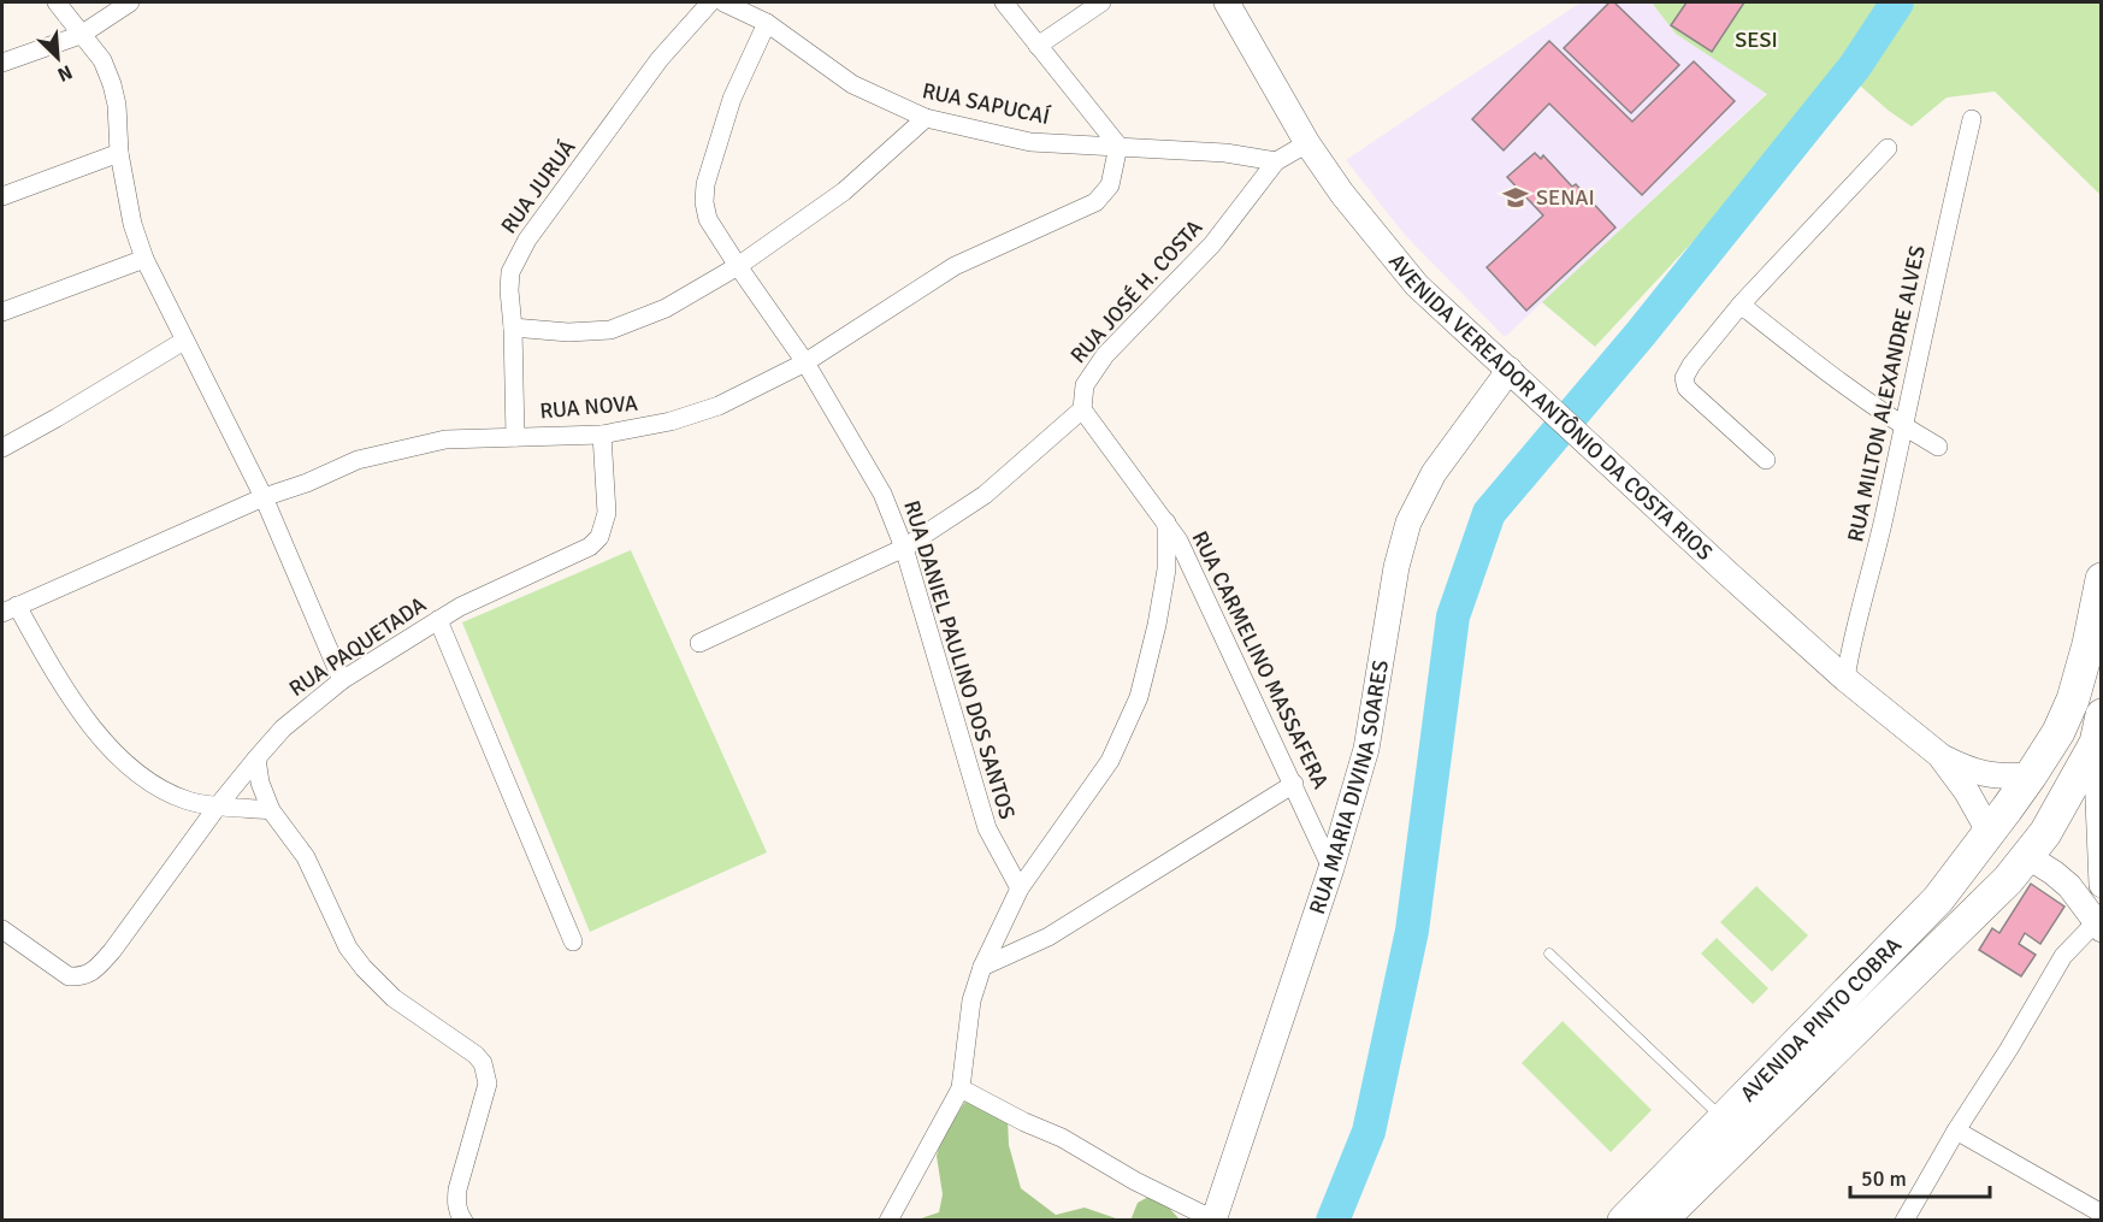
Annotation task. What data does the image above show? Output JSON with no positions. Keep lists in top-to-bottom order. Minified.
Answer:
{"streets":{"highway":["AVENIDA PINTO COBRA"],"main road":["AVENIDA VEREADOR ANTÔNIO DA COSTA RIOS","RUA MARIA DIVINA SOARES"],"street":["RUA SAPUCAÍ","RUA JURUÁ","RUA JOSÉ H. COSTA","RUA MILTON ALEXANDRE ALVES","RUA NOVA","RUA PAQUETADA","RUA DANIEL PAULINO DOS SANTOS","RUA CARMELINO MASSAFERA"]},"crossings":[["RUA SAPUCAÍ","RUA JOSÉ H. COSTA"],["RUA SAPUCAÍ","RUA NOVA"],["RUA SAPUCAÍ","RUA DANIEL PAULINO DOS SANTOS"],["RUA JURUÁ","RUA NOVA"],["RUA JOSÉ H. COSTA","RUA CARMELINO MASSAFERA"],["RUA MILTON ALEXANDRE ALVES","AVENIDA VEREADOR ANTÔNIO DA COSTA RIOS"],["AVENIDA VEREADOR ANTÔNIO DA COSTA RIOS","RUA MARIA DIVINA SOARES"],["AVENIDA VEREADOR ANTÔNIO DA COSTA RIOS","AVENIDA PINTO COBRA"],["RUA NOVA","RUA PAQUETADA"],["RUA NOVA","RUA DANIEL PAULINO DOS SANTOS"],["RUA CARMELINO MASSAFERA","RUA MARIA DIVINA SOARES"]],"parks":["SESI"],"places":{"school or university":["SENAI"]},"scale_bar":"50 m","north":"bottom right"}
